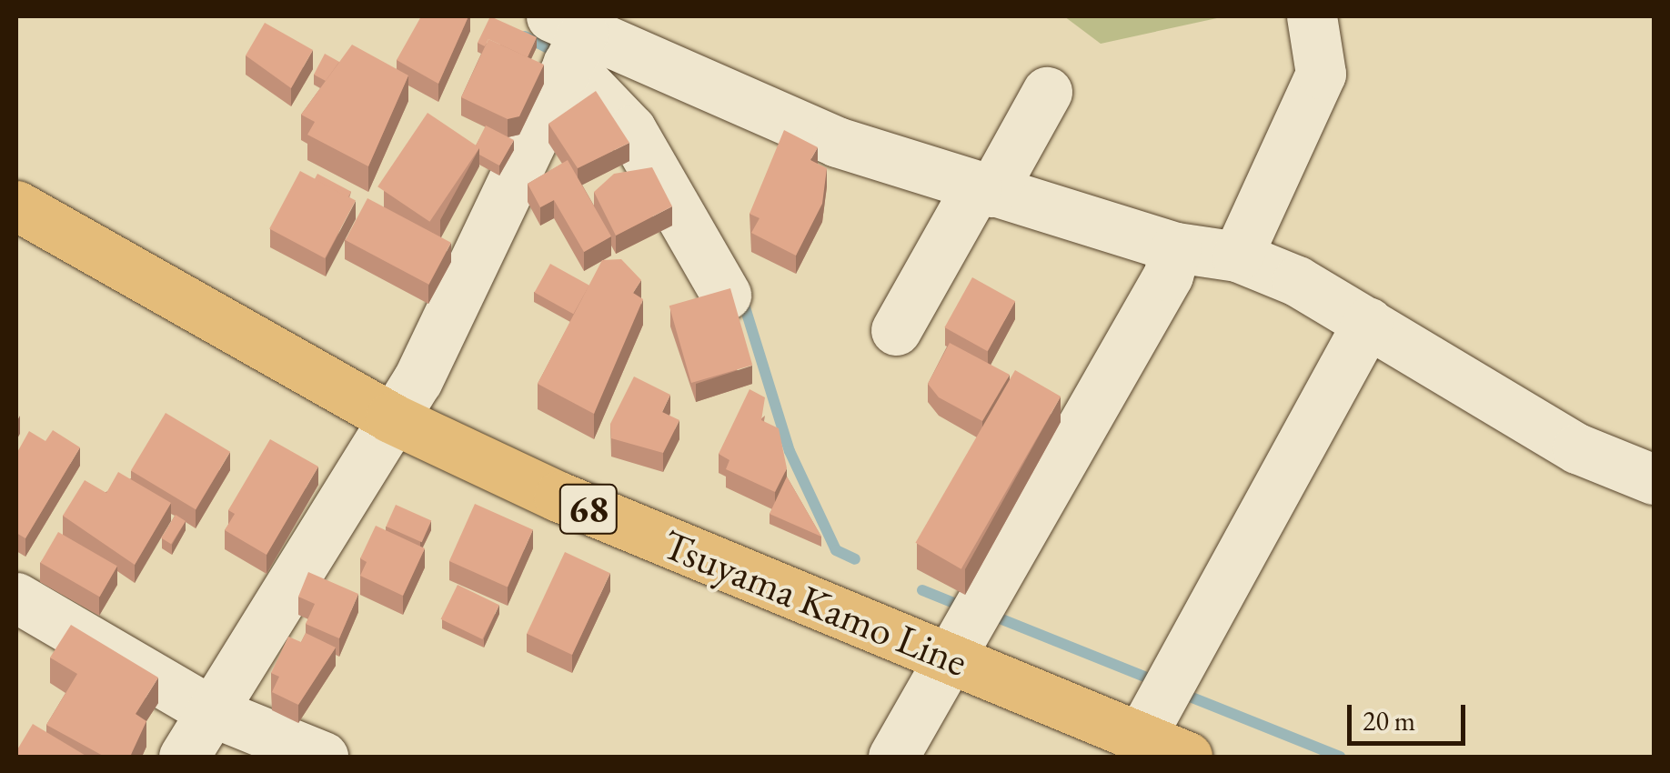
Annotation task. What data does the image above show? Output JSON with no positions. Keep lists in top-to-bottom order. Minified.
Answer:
{"streets":{"main road":["68","Tsuyama Kamo Line"]},"scale_bar":"20 m"}
